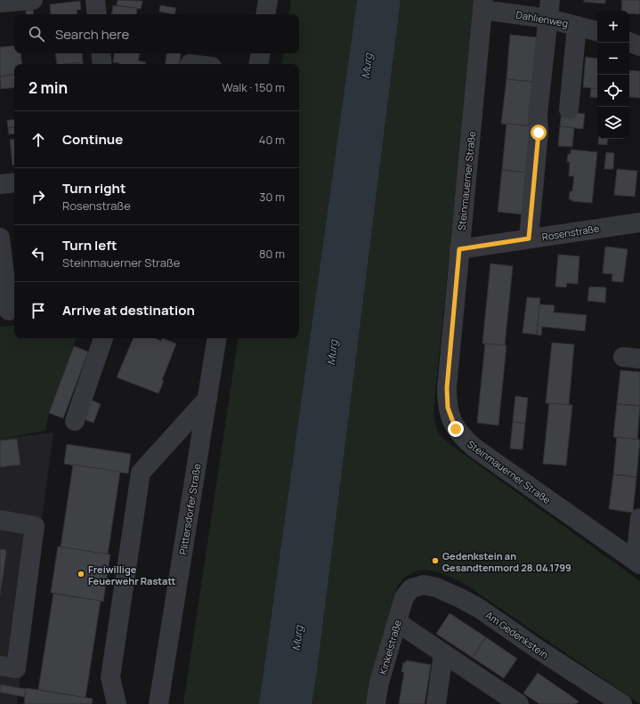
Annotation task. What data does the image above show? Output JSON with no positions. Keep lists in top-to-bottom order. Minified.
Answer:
{"streets":{"street":["Dahlienweg","Steinmauerner Straße","Rosenstraße","Plittersdorfer Straße","Am Gedenkstein","Kinkelstraße"]},"crossings":[["Dahlienweg","Steinmauerner Straße"],["Steinmauerner Straße","Rosenstraße"],["Am Gedenkstein","Kinkelstraße"]],"water":["Murg"],"places":["Gedenkstein an Gesandtenmord 28.04.1799","Freiwillige Feuerwehr Rastatt"],"page":{"map_buttons":["+","−"],"search":"Search here","heading":["2 min","Walk · 150 m"],"list":[["Continue","40 m"],["Turn right","Rosenstraße","30 m"],["Turn left","Steinmauerner Straße","80 m"],"Arrive at destination"]}}
